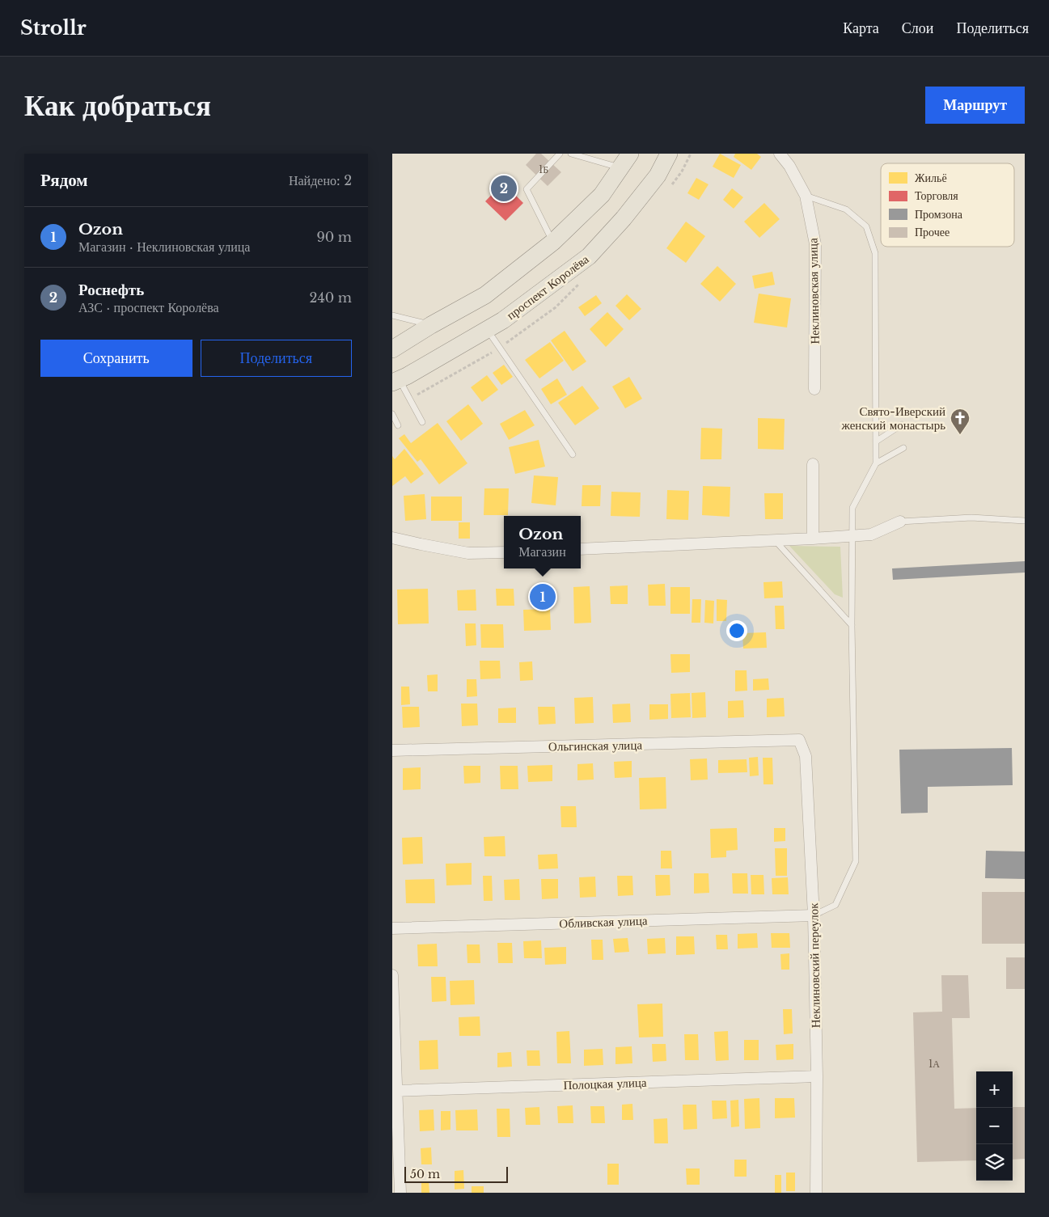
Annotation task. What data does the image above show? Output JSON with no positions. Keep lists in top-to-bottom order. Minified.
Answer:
{"streets":{"main road":["проспект Королёва"],"street":["Неклиновская улица","Ольгинская улица","Обливская улица","Неклиновский переулок","Полоцкая улица"]},"crossings":[["Ольгинская улица","Неклиновский переулок"],["Обливская улица","Неклиновский переулок"],["Неклиновский переулок","Полоцкая улица"]],"places":{"church":["Свято-Иверский женский монастырь"]},"house_numbers":["1Б","1А"],"legend":["Жильё","Торговля","Промзона","Прочее"],"scale_bar":"50 m","page":{"header":"Strollr","nav":["Карта","Слои","Поделиться"],"buttons":["Маршрут",["Сохранить","Поделиться"]],"title":"Как добраться","heading":["Рядом","Найдено: 2"],"pins":["2","1"],"list":[{"mark":"1","name":"Ozon","note":"Магазин · Неклиновская улица","value":"90 m"},{"mark":"2","name":"Роснефть","note":"АЗС · проспект Королёва","value":"240 m"}],"popup":["Ozon","Магазин"],"map_buttons":["+","−"],"scale":"50 m"}}
